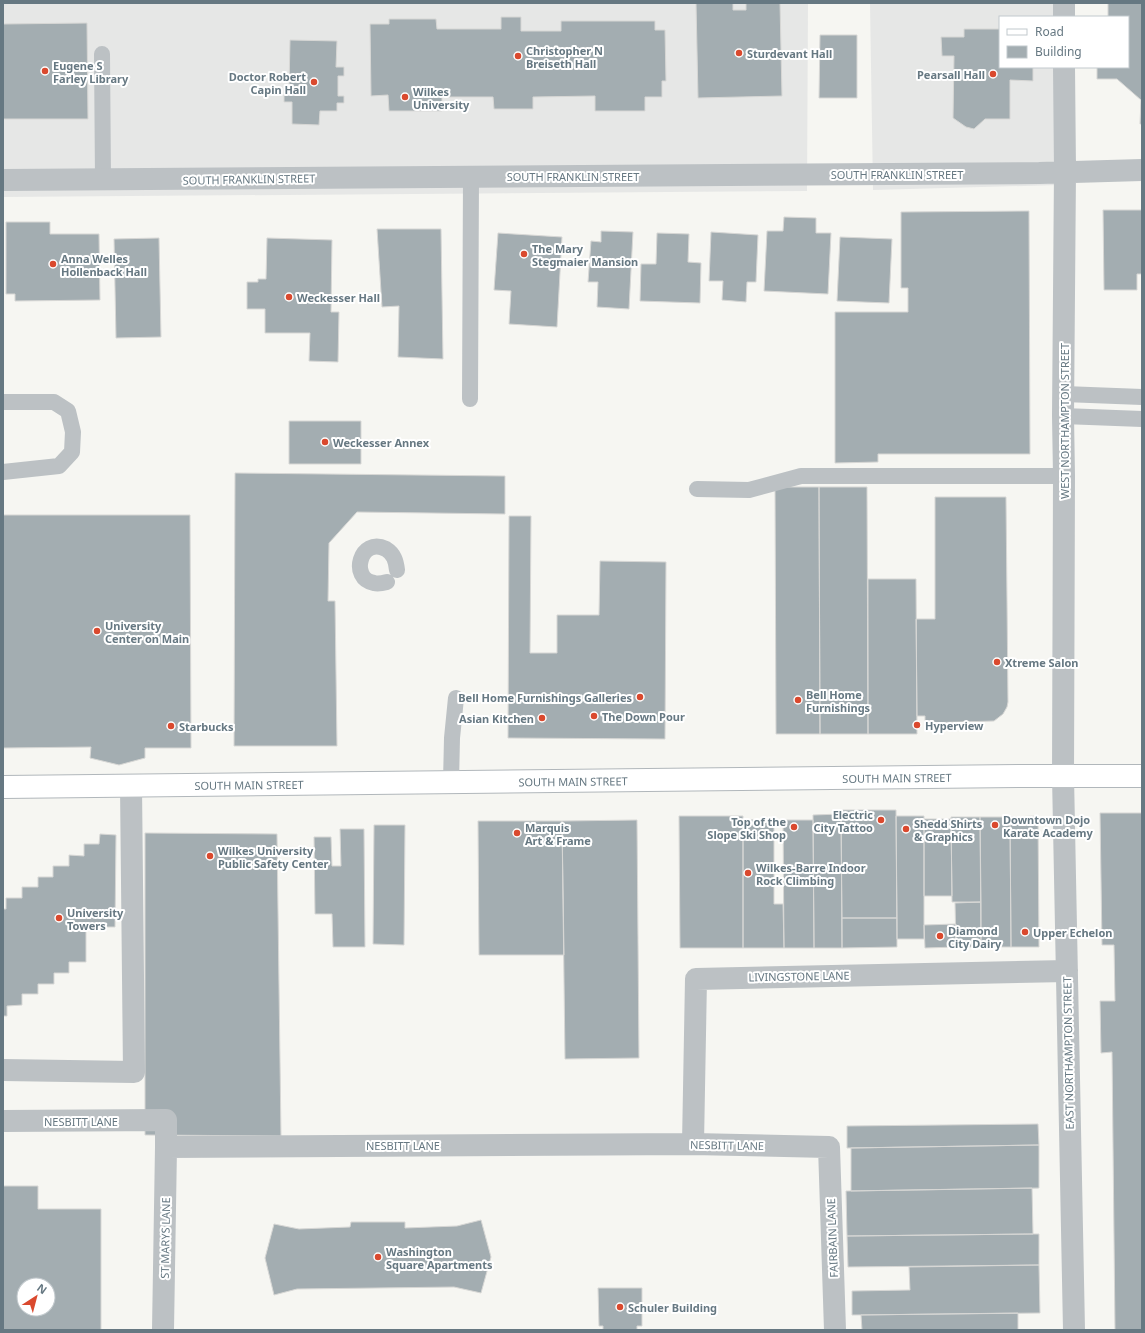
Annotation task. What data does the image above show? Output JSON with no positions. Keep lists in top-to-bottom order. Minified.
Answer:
{"streets":{"street":["SOUTH FRANKLIN STREET","WEST NORTHAMPTON STREET","SOUTH MAIN STREET","LIVINGSTONE LANE","EAST NORTHAMPTON STREET","NESBITT LANE","ST MARYS LANE","FAIRBAIN LANE"]},"crossings":[["SOUTH FRANKLIN STREET","WEST NORTHAMPTON STREET"],["WEST NORTHAMPTON STREET","SOUTH MAIN STREET"],["WEST NORTHAMPTON STREET","EAST NORTHAMPTON STREET"],["SOUTH MAIN STREET","EAST NORTHAMPTON STREET"],["LIVINGSTONE LANE","EAST NORTHAMPTON STREET"],["LIVINGSTONE LANE","NESBITT LANE"],["NESBITT LANE","ST MARYS LANE"],["NESBITT LANE","FAIRBAIN LANE"]],"places":["Sturdevant Hall","Christopher N Breiseth Hall","Eugene S Farley Library","Pearsall Hall","Doctor Robert Capin Hall","Wilkes University","The Mary Stegmaier Mansion","Anna Welles Hollenback Hall","Weckesser Hall","Weckesser Annex","University Center on Main","Xtreme Salon","Bell Home Furnishings Galleries","Bell Home Furnishings","The Down Pour","Asian Kitchen","Hyperview","Starbucks","Electric City Tattoo","Downtown Dojo Karate Academy","Top of the Slope Ski Shop","Shedd Shirts & Graphics","Marquis Art & Frame","Wilkes University Public Safety Center","Wilkes-Barre Indoor Rock Climbing","University Towers","Upper Echelon","Diamond City Dairy","Washington Square Apartments","Schuler Building"],"legend":["Road","Building"],"north":"top right"}
